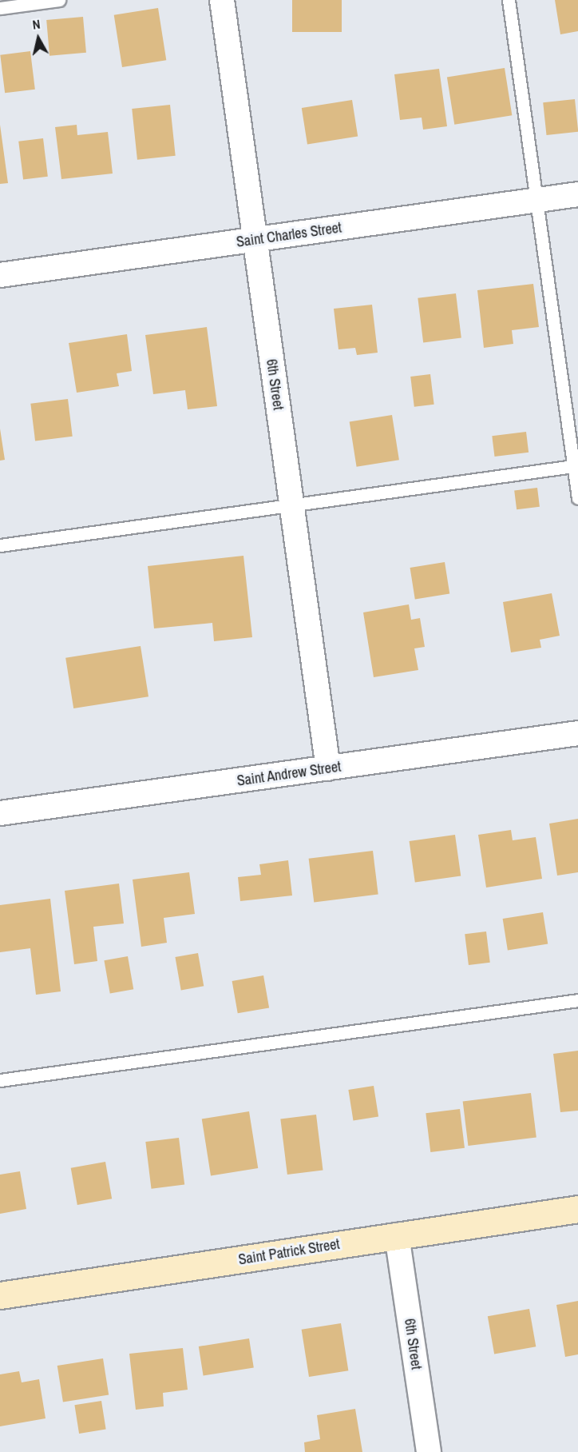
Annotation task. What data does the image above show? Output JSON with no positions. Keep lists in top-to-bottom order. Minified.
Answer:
{"streets":{"main road":["Saint Patrick Street"],"street":["Saint Charles Street","6th Street","Saint Andrew Street"]},"crossings":[["Saint Charles Street","6th Street"],["6th Street","Saint Andrew Street"],["6th Street","Saint Patrick Street"]],"north":"top"}
